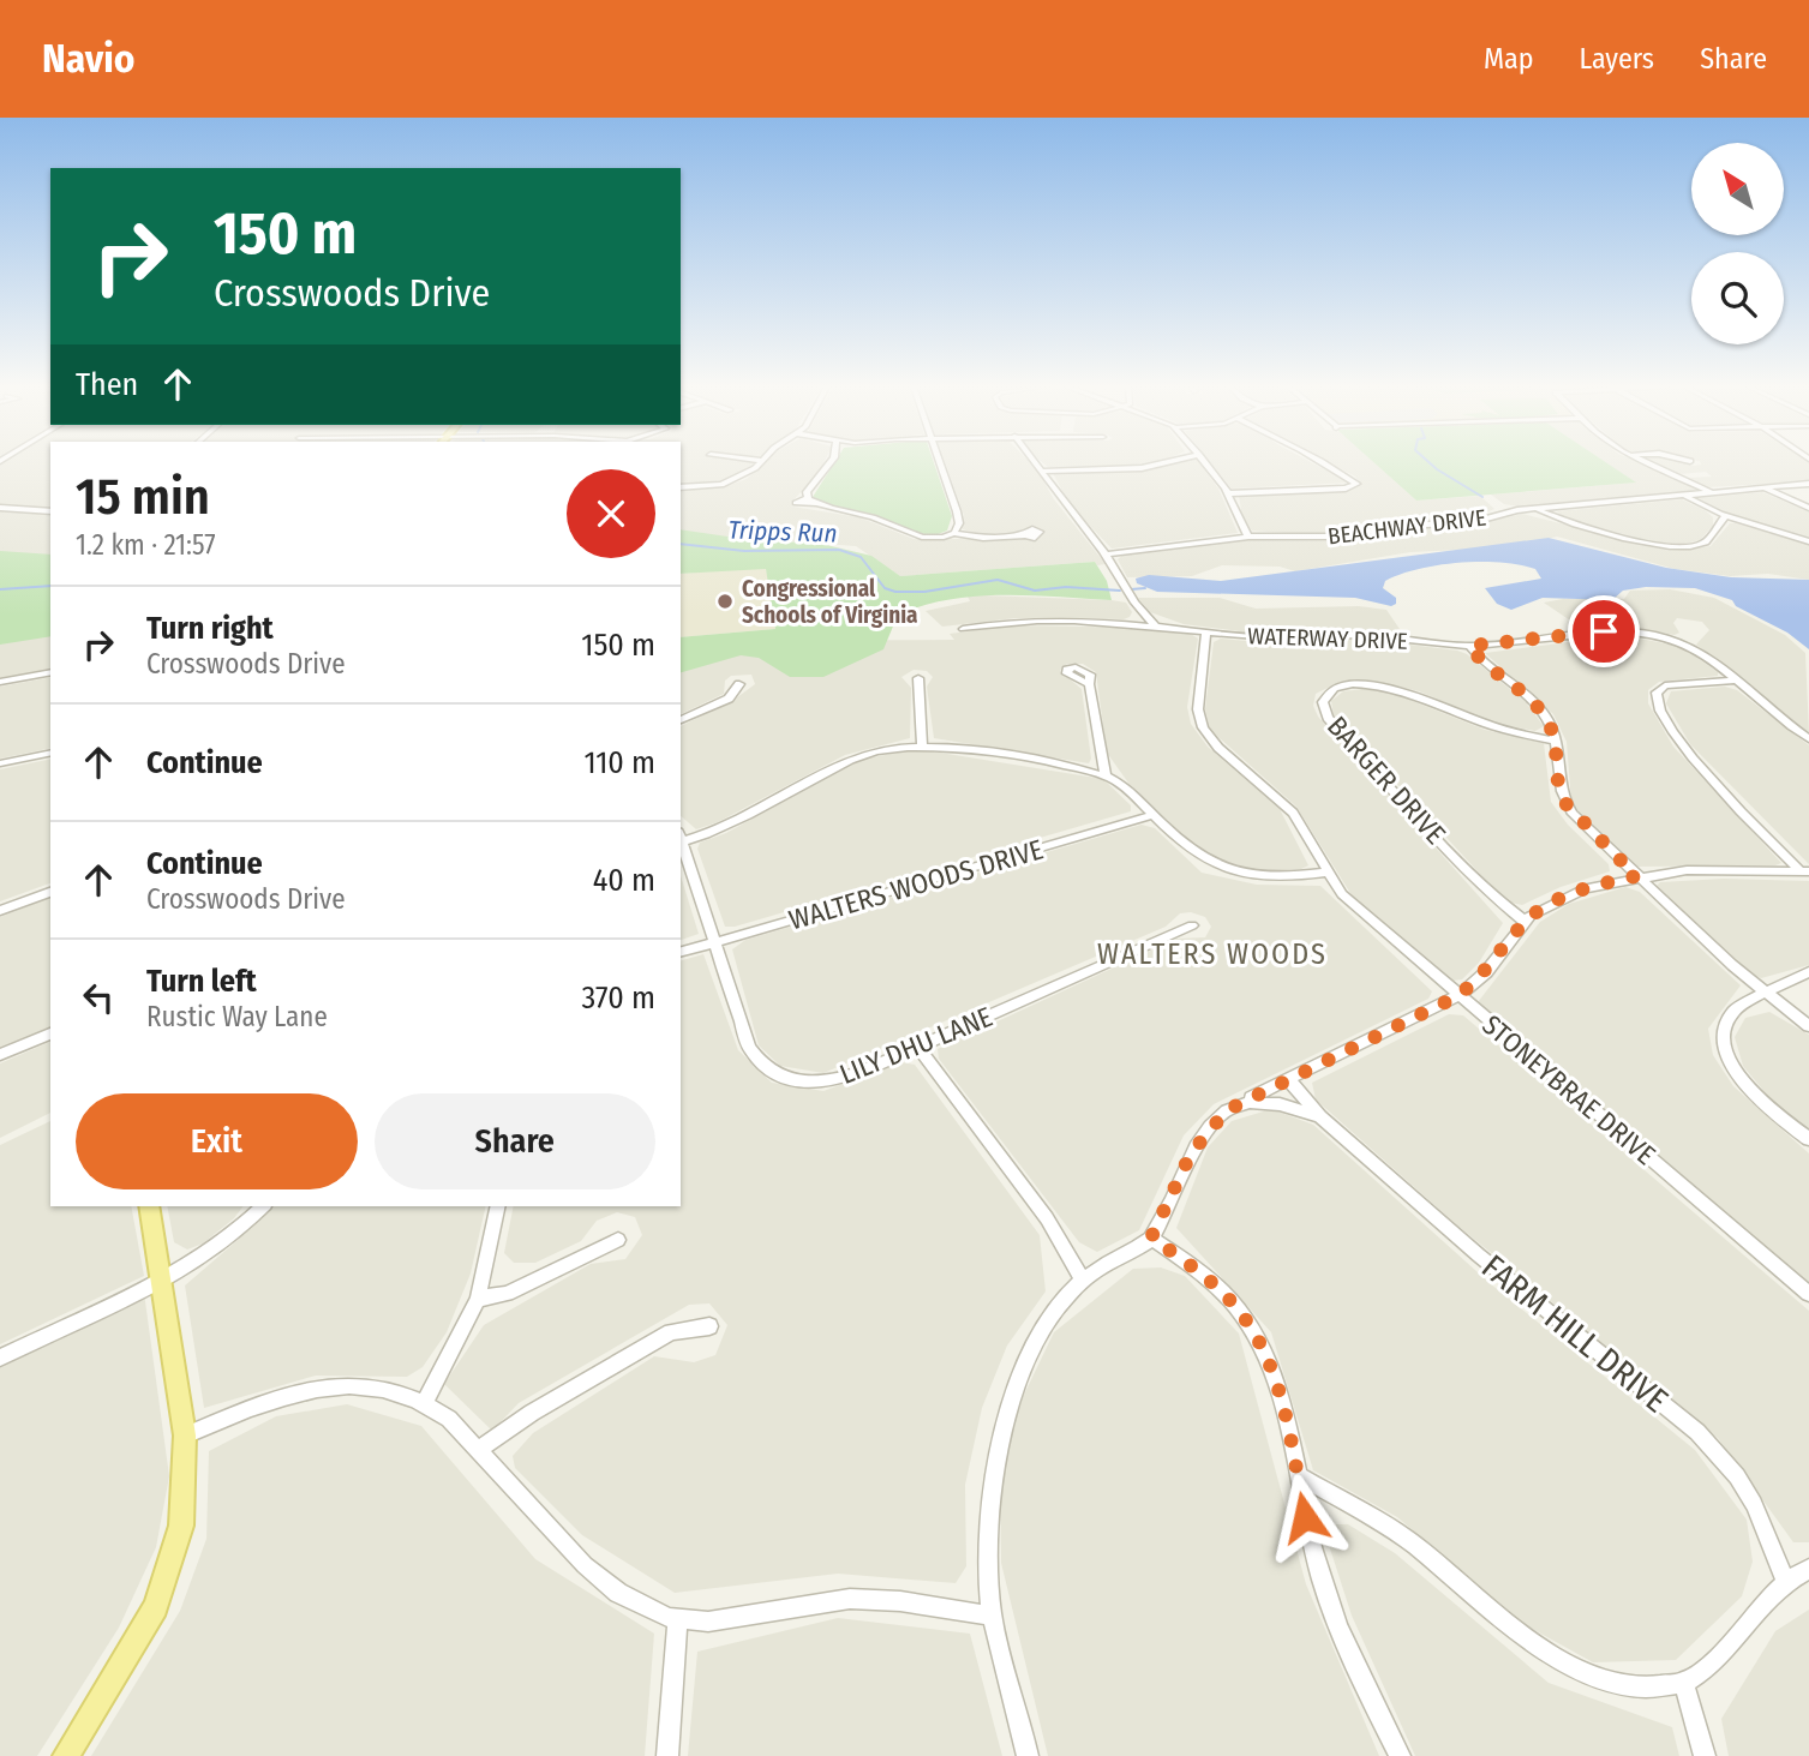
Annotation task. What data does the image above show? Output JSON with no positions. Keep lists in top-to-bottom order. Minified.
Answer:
{"streets":{"street":["BEACHWAY DRIVE","WATERWAY DRIVE","BARGER DRIVE","WALTERS WOODS DRIVE","LILY DHU LANE","STONEYBRAE DRIVE","FARM HILL DRIVE"]},"crossings":[["WATERWAY DRIVE","STONEYBRAE DRIVE"],["WALTERS WOODS DRIVE","LILY DHU LANE"]],"districts":["WALTERS WOODS"],"water":["Tripps Run"],"places":["Congressional Schools of Virginia"],"north":"top left","page":{"header":"Navio","nav":["Map","Layers","Share"],"turn":["150 m","Crosswoods Drive"],"then":"Then","heading":["15 min","1.2 km · 21:57"],"list":[{"name":"Turn right","note":"Crosswoods Drive","value":"150 m"},{"name":"Continue","value":"110 m"},{"name":"Continue","note":"Crosswoods Drive","value":"40 m"},{"name":"Turn left","note":"Rustic Way Lane","value":"370 m"}],"buttons":["Exit","Share"]}}
